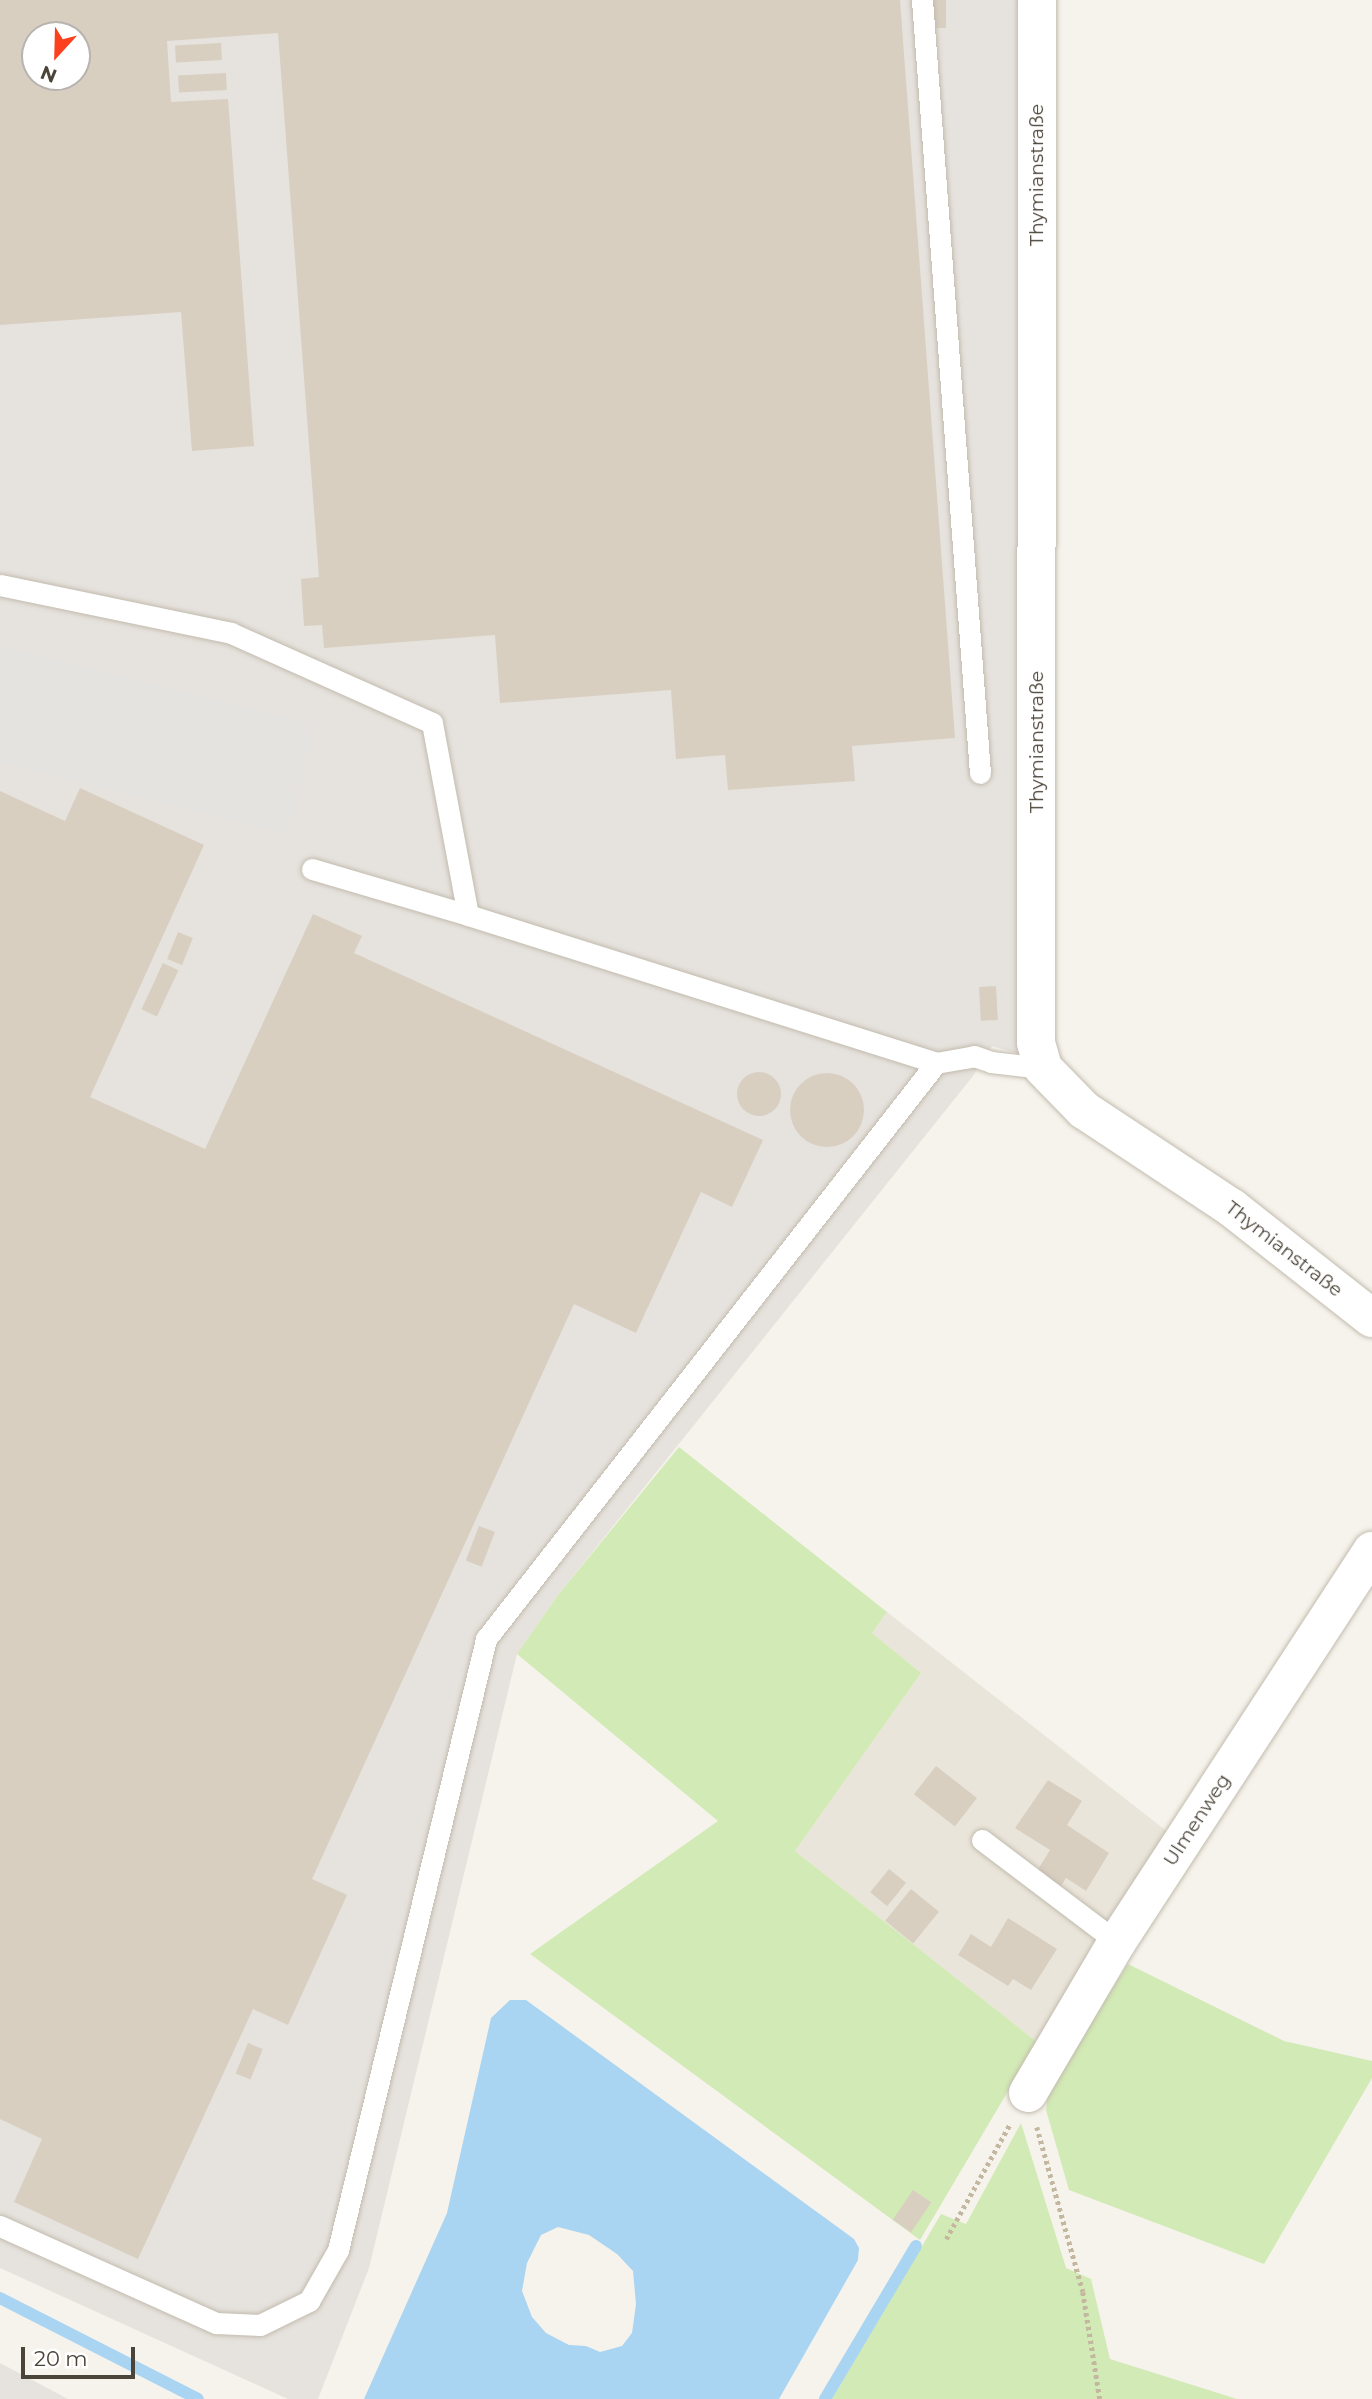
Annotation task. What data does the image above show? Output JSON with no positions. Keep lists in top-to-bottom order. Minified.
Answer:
{"streets":{"street":["Thymianstraße","Ulmenweg"]},"scale_bar":"20 m","north":"bottom"}
